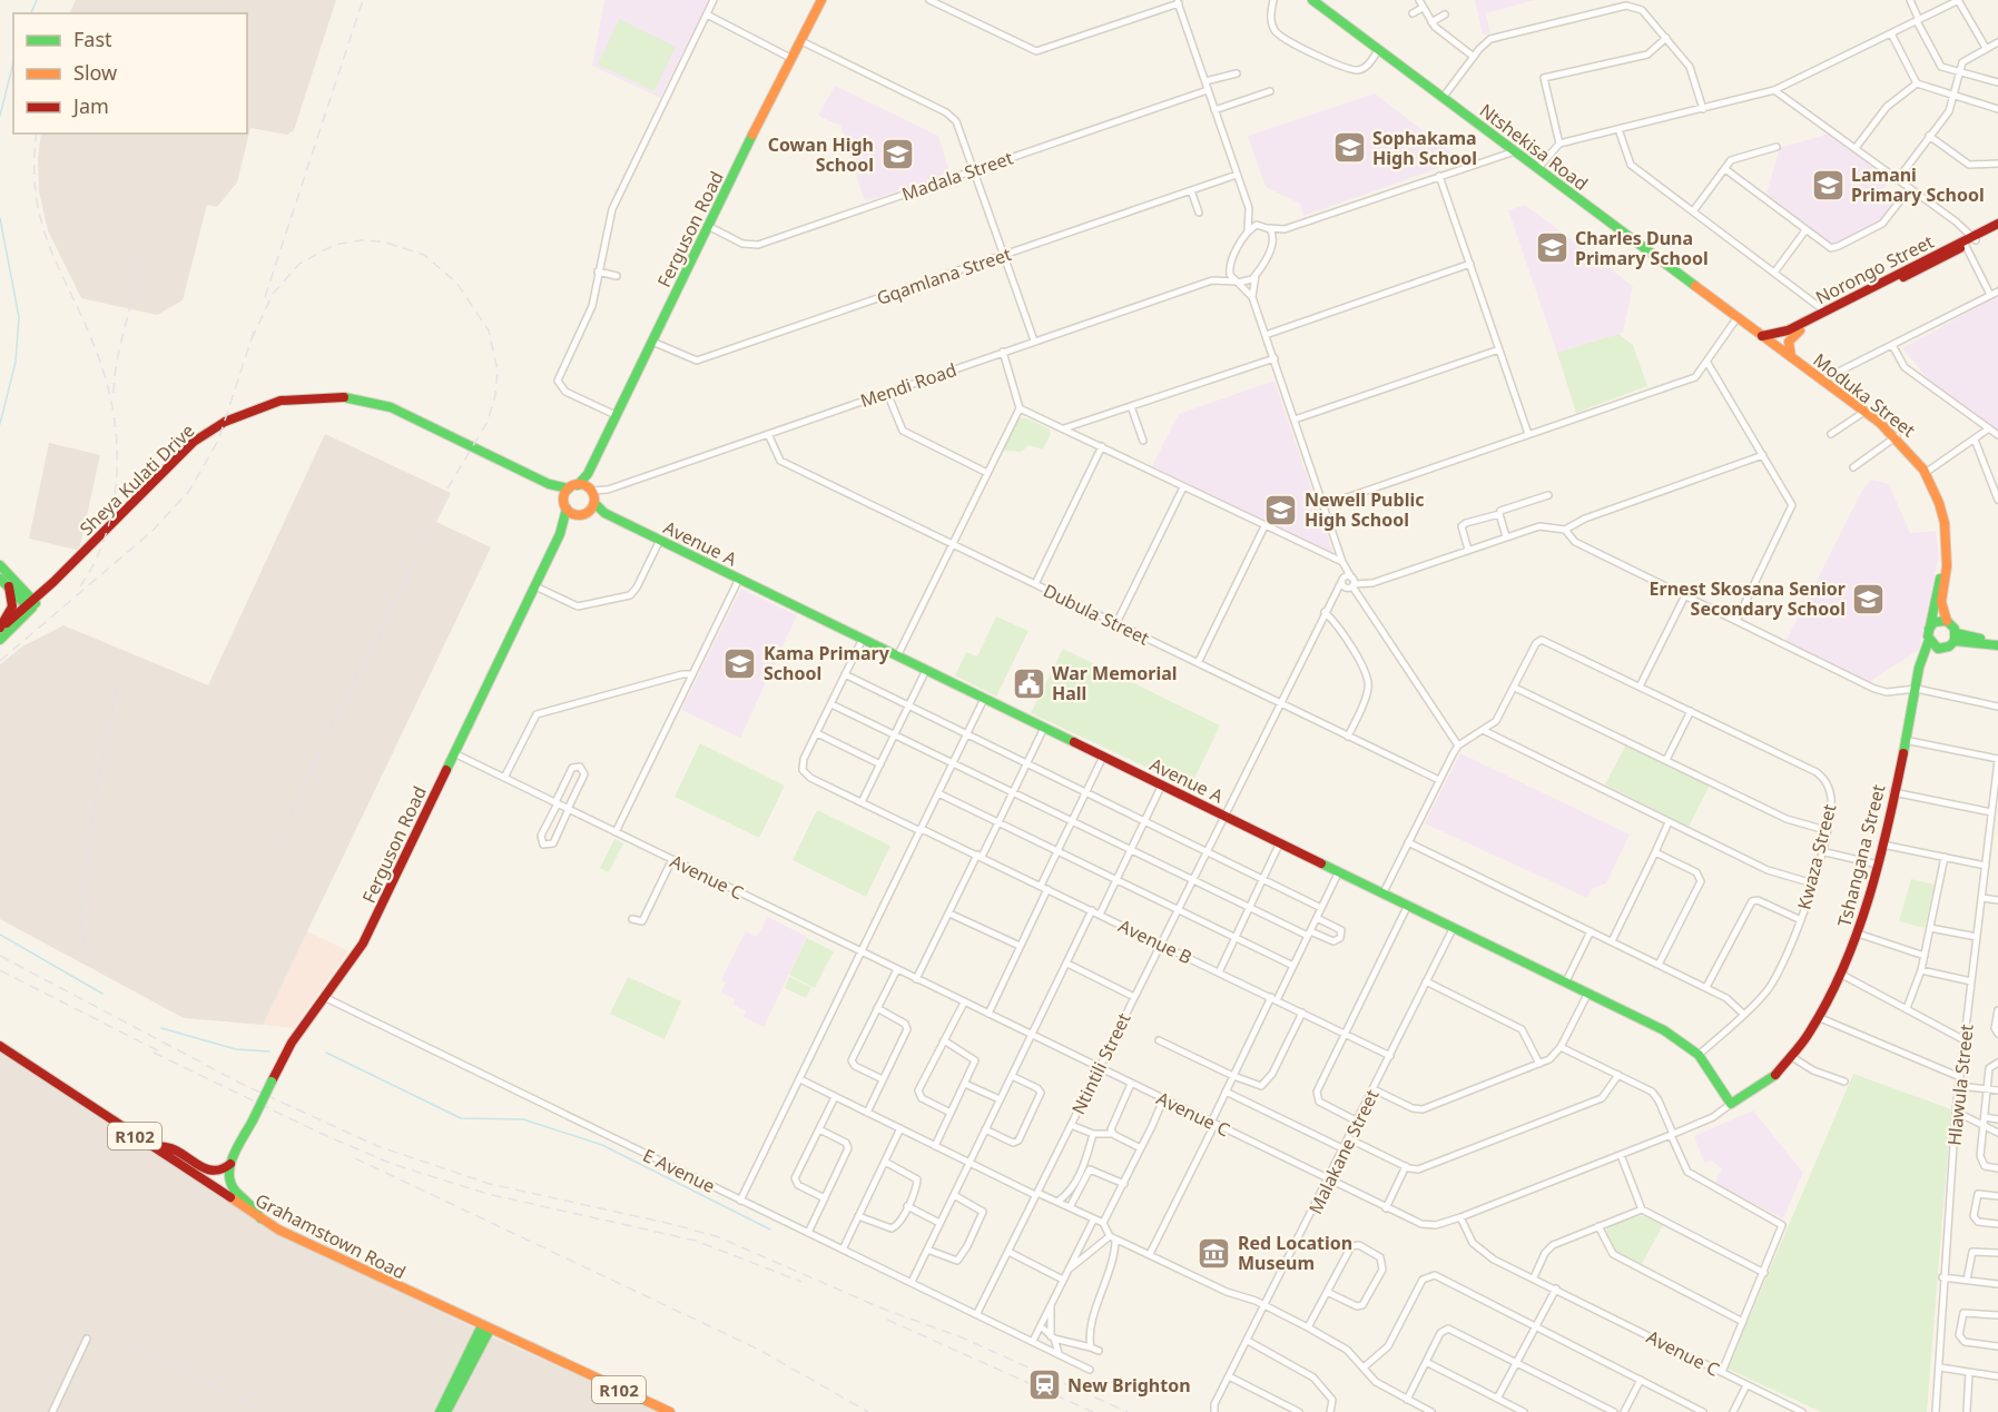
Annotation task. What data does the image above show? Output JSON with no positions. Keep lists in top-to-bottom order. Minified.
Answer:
{"streets":{"main road":["Ntshekisa Road","Ferguson Road","Norongo Street","Moduka Street","Sheya Kulati Drive","Avenue A","Tshangana Street","R102","Grahamstown Road"],"street":["Madala Street","Gqamlana Street","Mendi Road","Dubula Street","Kwaza Street","Avenue C","Avenue B","Ntintili Street","Hlawula Street","Malakane Street","E Avenue"]},"crossings":[["Ntshekisa Road","Moduka Street"],["Madala Street","Ferguson Road"],["Ferguson Road","Gqamlana Street"],["Ferguson Road","Mendi Road"],["Ferguson Road","Sheya Kulati Drive"],["Ferguson Road","Avenue C"],["Ferguson Road","E Avenue"],["Norongo Street","Moduka Street"],["Mendi Road","Sheya Kulati Drive"],["Mendi Road","Dubula Street"],["Moduka Street","Tshangana Street"],["Avenue A","Tshangana Street"],["Avenue A","Kwaza Street"],["Avenue A","Ntintili Street"],["Avenue A","Malakane Street"],["Dubula Street","Ntintili Street"],["Avenue C","Ntintili Street"],["Avenue C","Malakane Street"],["Avenue B","Ntintili Street"],["Avenue B","Malakane Street"],["Ntintili Street","E Avenue"]],"places":{"school or university":["Sophakama High School","Cowan High School","Lamani Primary School","Charles Duna Primary School","Newell Public High School","Ernest Skosana Senior Secondary School","Kama Primary School"],"public building":["War Memorial Hall"],"museum":["Red Location Museum"],"station":["New Brighton"]},"legend":["Fast","Slow","Jam"]}
